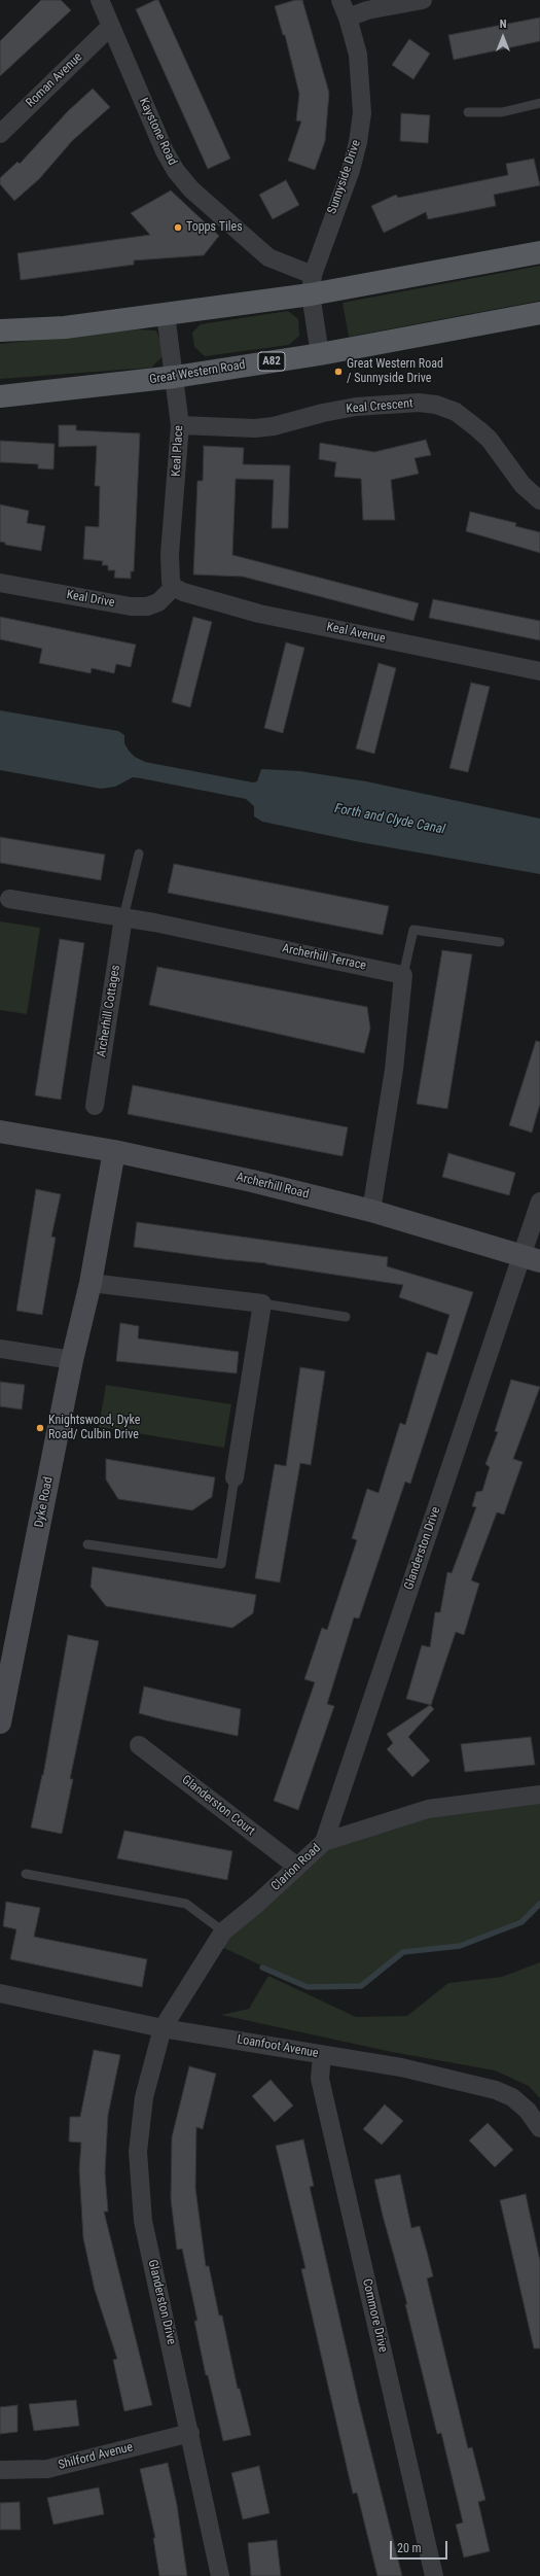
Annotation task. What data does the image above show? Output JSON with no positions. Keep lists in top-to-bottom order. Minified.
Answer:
{"streets":{"main road":["A82","Great Western Road"],"street":["Roman Avenue","Kaystone Road","Sunnyside Drive","Keal Crescent","Keal Place","Keal Drive","Keal Avenue","Archerhill Terrace","Archerhill Cottages","Archerhill Road","Dyke Road","Glanderston Drive","Glanderston Court","Clarion Road","Loanfoot Avenue","Commore Drive","Shilford Avenue"]},"crossings":[["Roman Avenue","Kaystone Road"],["Kaystone Road","Sunnyside Drive"],["Sunnyside Drive","Great Western Road"],["Great Western Road","Keal Place"],["Keal Crescent","Keal Place"],["Keal Place","Keal Drive"],["Keal Place","Keal Avenue"],["Keal Drive","Keal Avenue"],["Archerhill Terrace","Archerhill Cottages"],["Archerhill Road","Dyke Road"],["Archerhill Road","Glanderston Drive"],["Glanderston Drive","Clarion Road"],["Glanderston Drive","Loanfoot Avenue"],["Glanderston Drive","Shilford Avenue"],["Glanderston Court","Clarion Road"],["Clarion Road","Loanfoot Avenue"],["Loanfoot Avenue","Commore Drive"]],"water":["Forth and Clyde Canal"],"places":["Topps Tiles","Great Western Road / Sunnyside Drive","Knightswood, Dyke Road/ Culbin Drive"],"scale_bar":"20 m","north":"top"}
